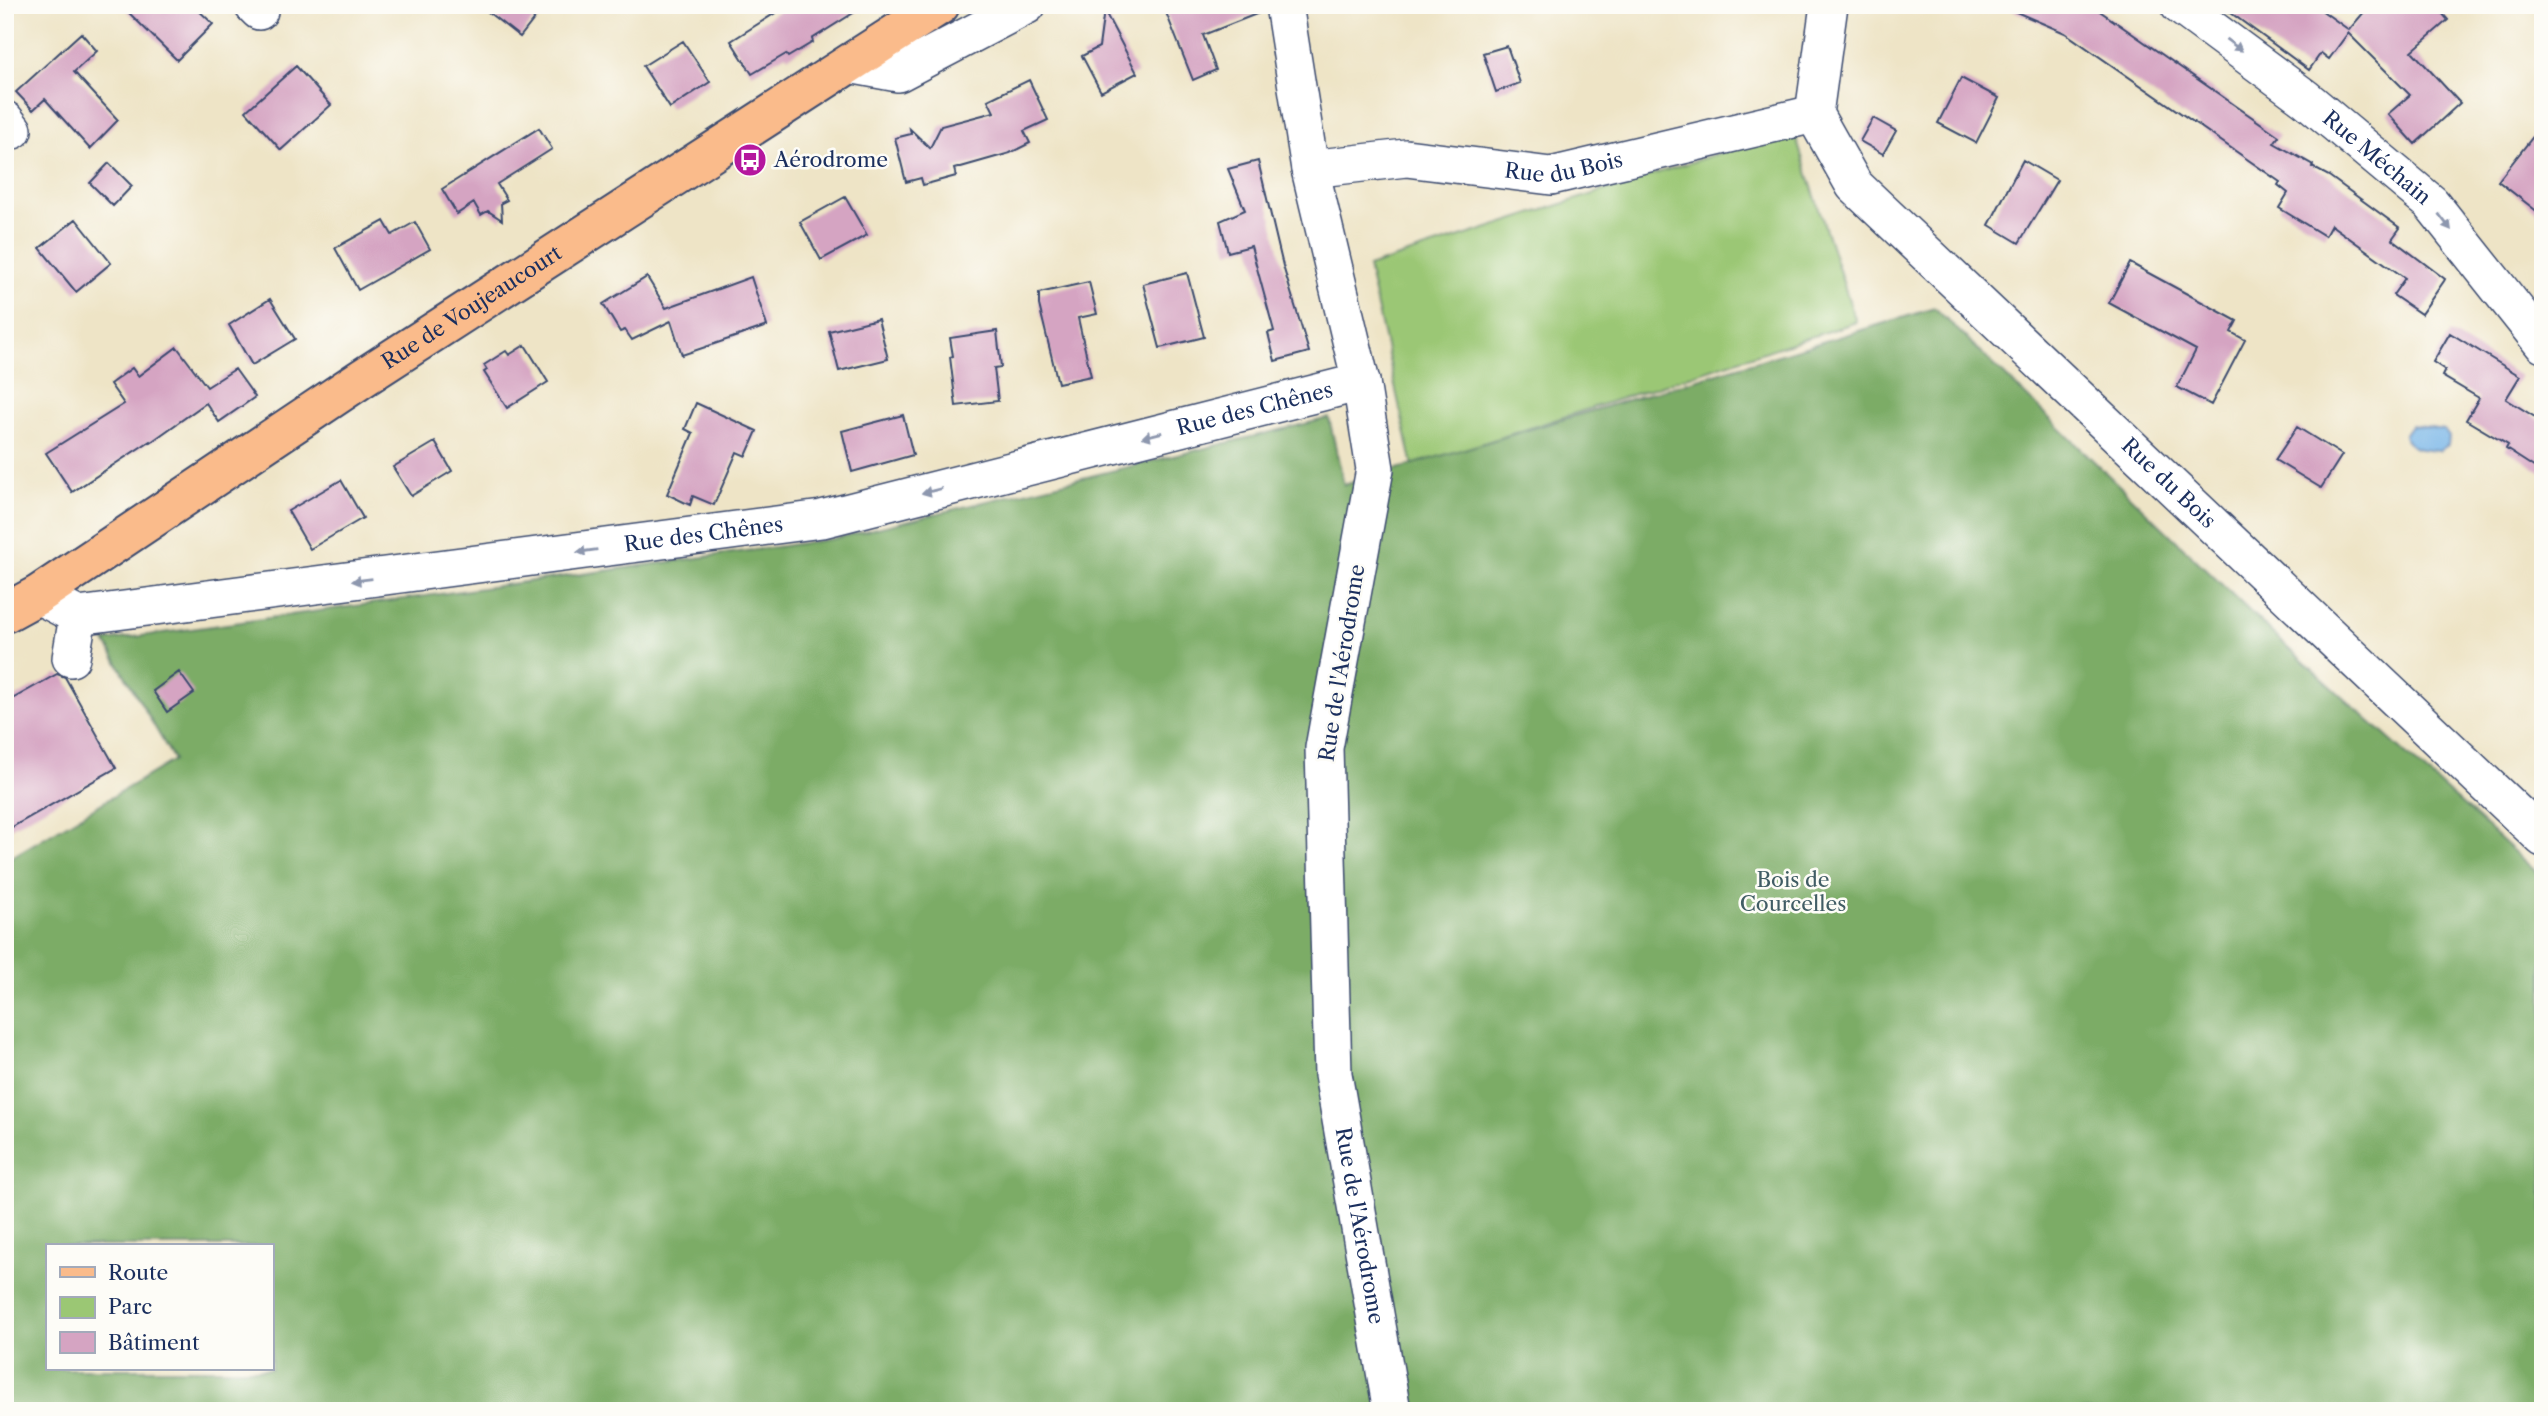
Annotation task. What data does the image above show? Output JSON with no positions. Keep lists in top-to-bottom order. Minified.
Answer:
{"streets":{"main road":["Rue de Voujeaucourt"],"street":["Rue Méchain","Rue du Bois","Rue des Chênes","Rue de l'Aérodrome"]},"crossings":[["Rue du Bois","Rue de l'Aérodrome"],["Rue des Chênes","Rue de l'Aérodrome"]],"one_way":["Rue Méchain","Rue des Chênes"],"parks":["Bois de Courcelles"],"places":{"bus stop":["Aérodrome"]},"legend":["Route","Parc","Bâtiment"]}
